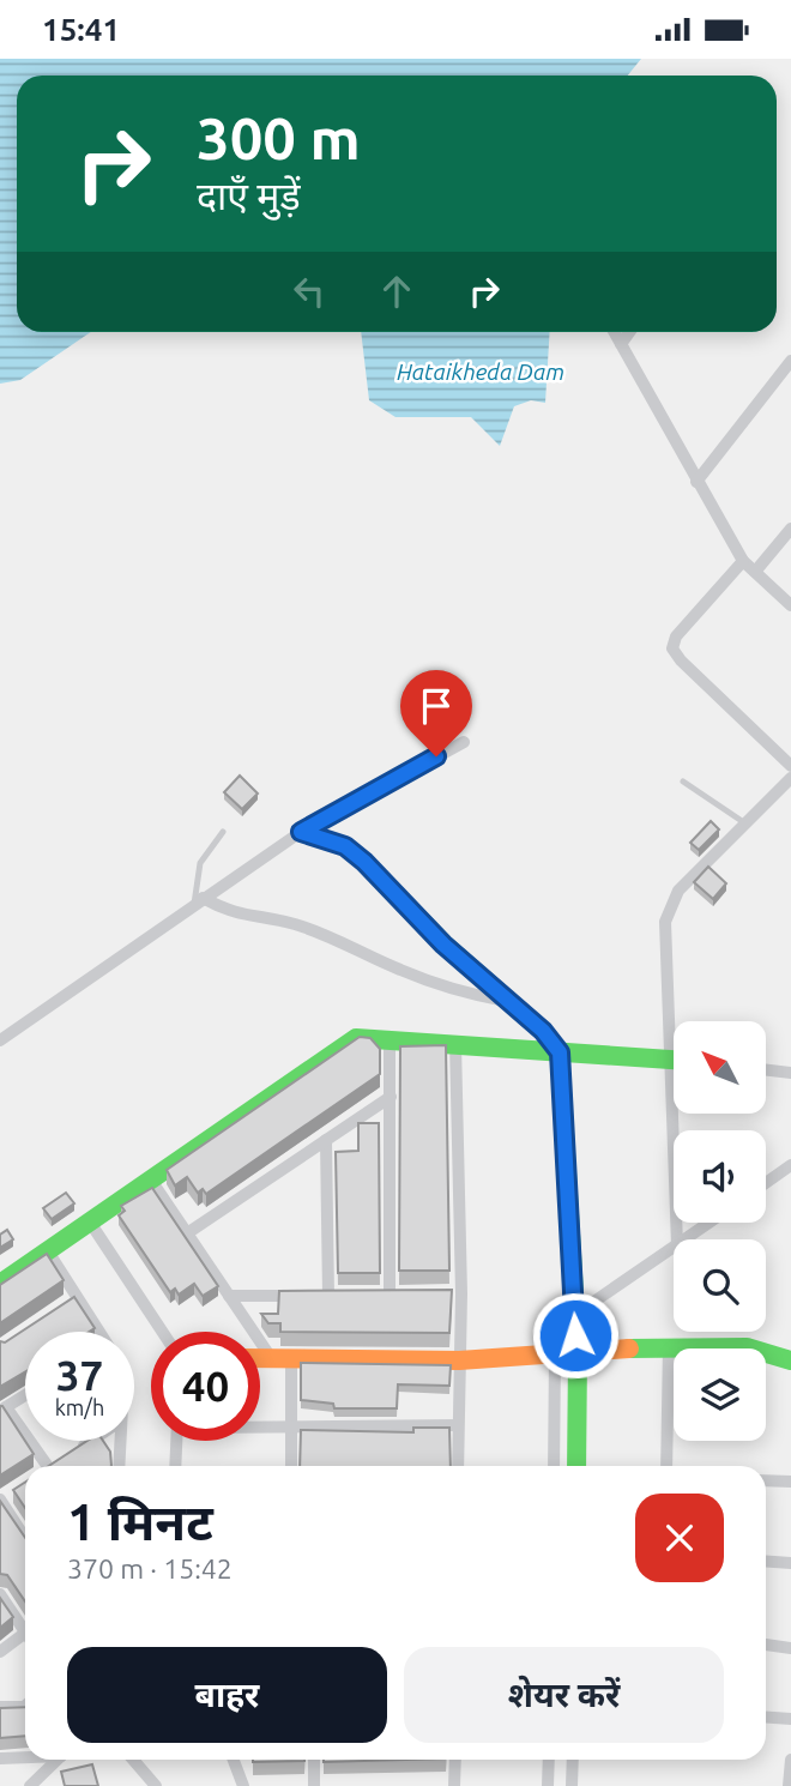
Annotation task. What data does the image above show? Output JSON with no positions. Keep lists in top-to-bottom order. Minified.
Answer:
{"water":["Hataikheda Dam"],"north":"top left","page":{"status":"15:41","turn":["300 m","दाएँ मुड़ें"],"speed":"37 km/h","limit":"40","heading":["1 मिनट","370 m · 15:42"],"buttons":["बाहर","शेयर करें"]}}
